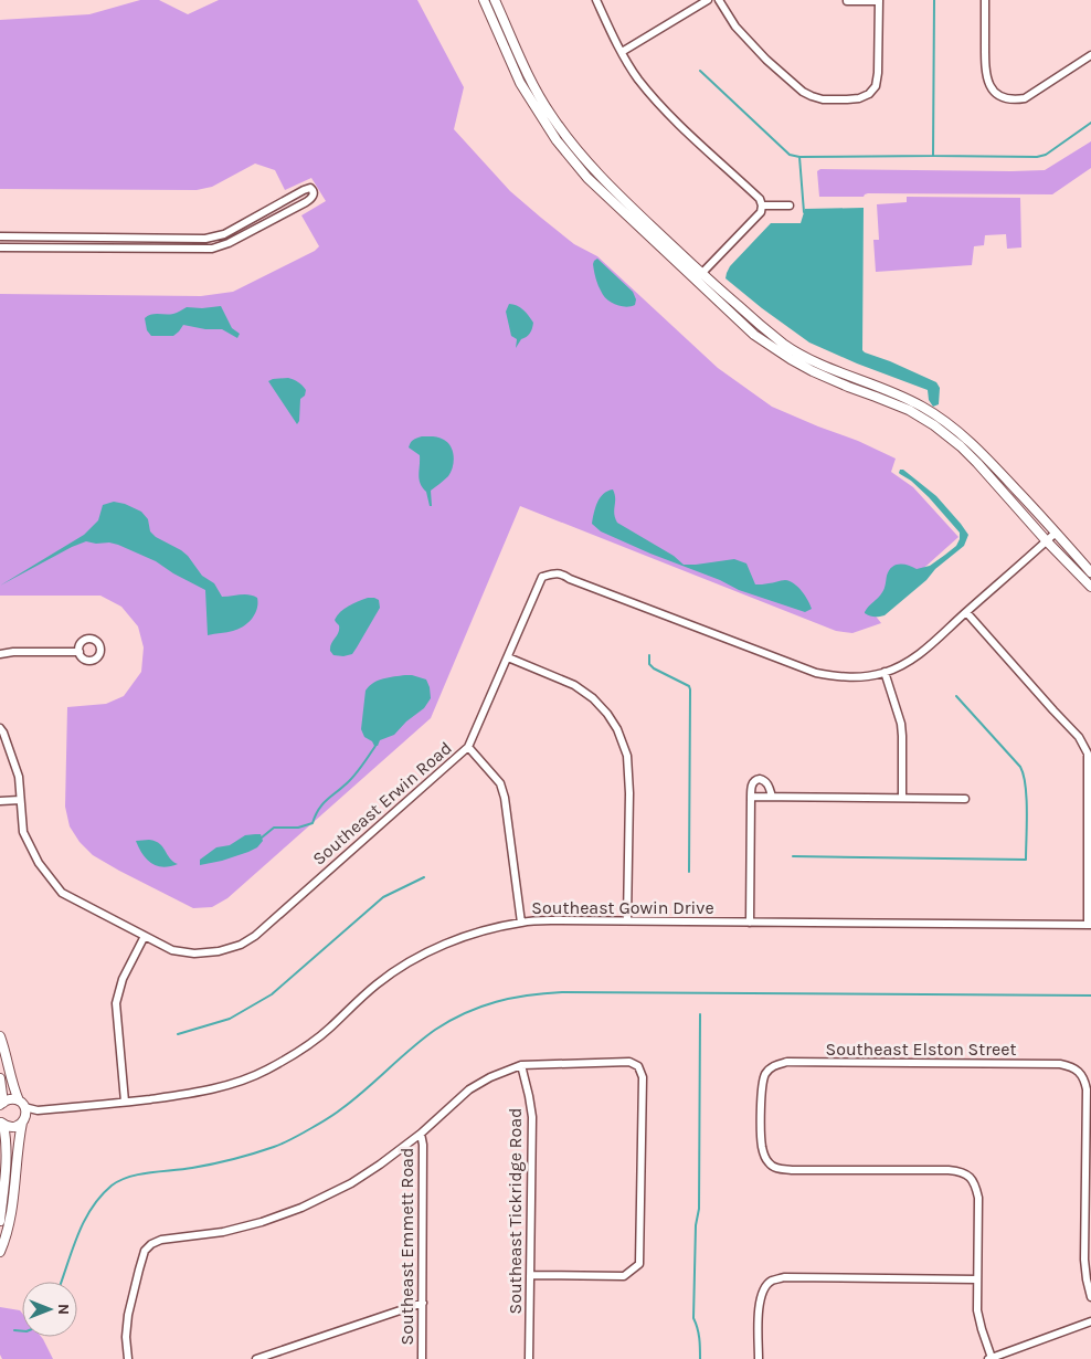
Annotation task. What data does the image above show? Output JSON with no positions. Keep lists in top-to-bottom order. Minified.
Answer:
{"streets":{"street":["Southeast Erwin Road","Southeast Gowin Drive","Southeast Elston Street","Southeast Tickridge Road","Southeast Emmett Road"]},"north":"right"}
